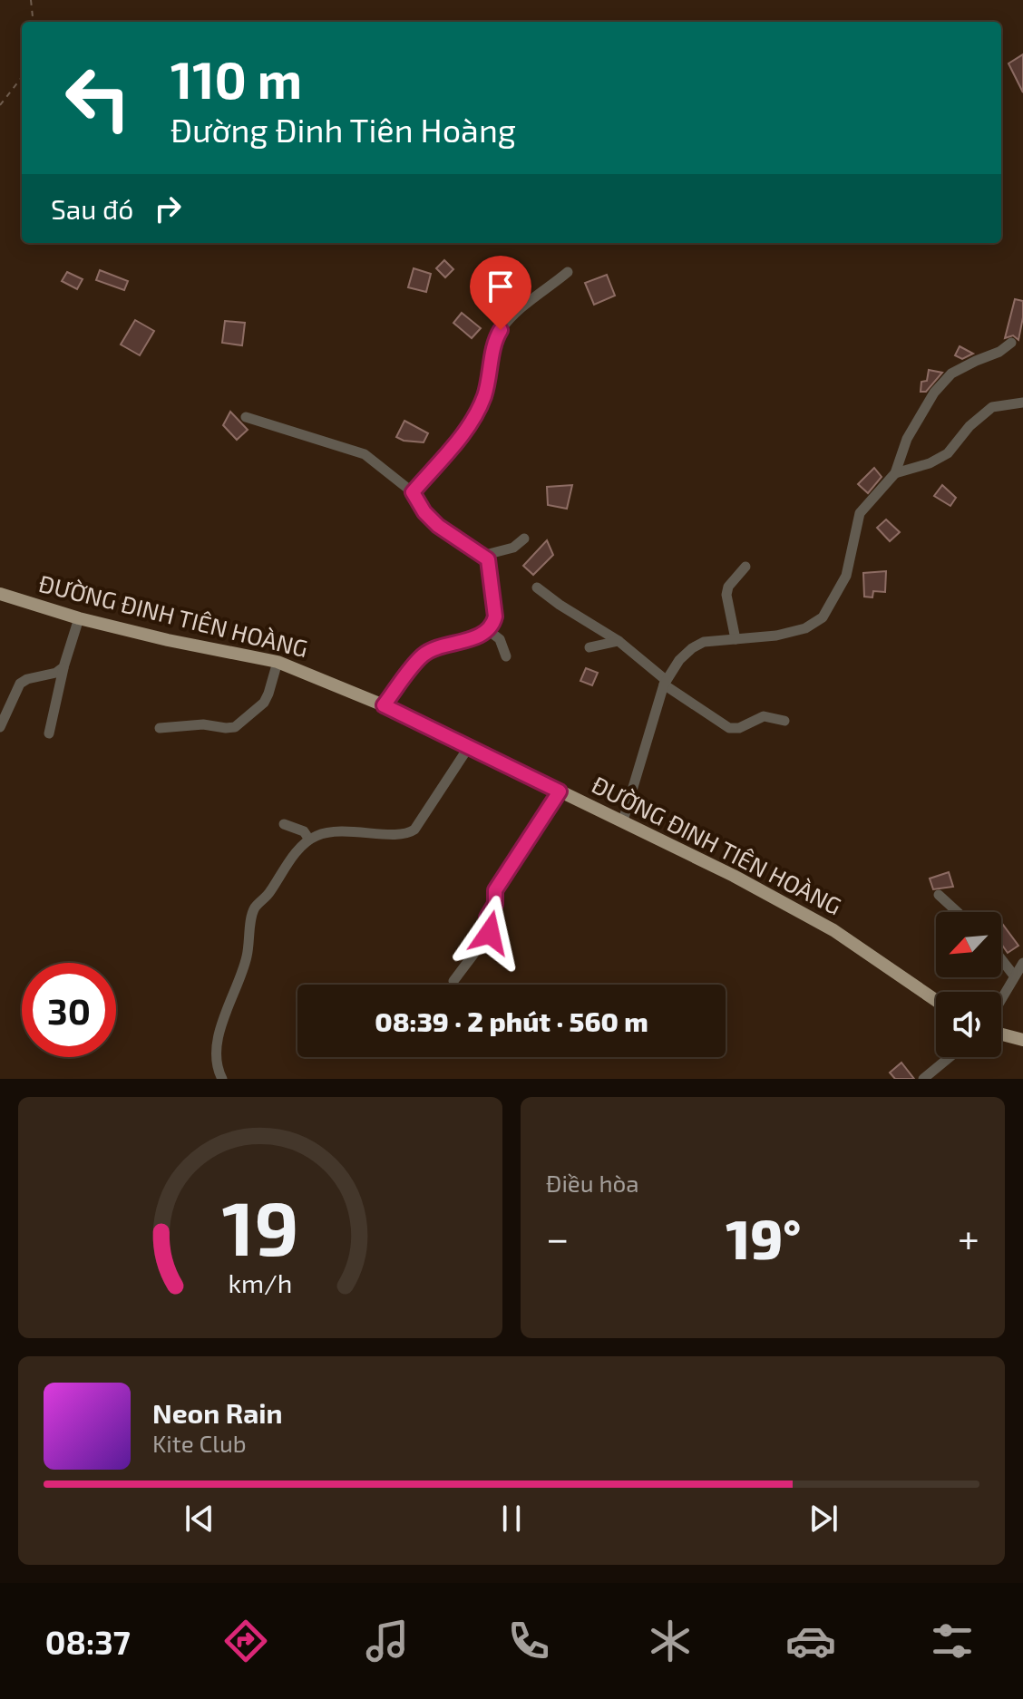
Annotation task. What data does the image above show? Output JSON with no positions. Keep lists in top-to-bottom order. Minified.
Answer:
{"streets":{"main road":["ĐƯỜNG ĐINH TIÊN HOÀNG"]},"north":"bottom left","page":{"turn":["110 m","Đường Đinh Tiên Hoàng"],"then":"Sau đó","limit":"30","trip":"08:39 · 2 phút · 560 m","tile":"Điều hòa","heat":["−","19°","+"],"song":["Neon Rain","Kite Club"],"tabs":"08:37","gauge":["19","km/h"]}}
